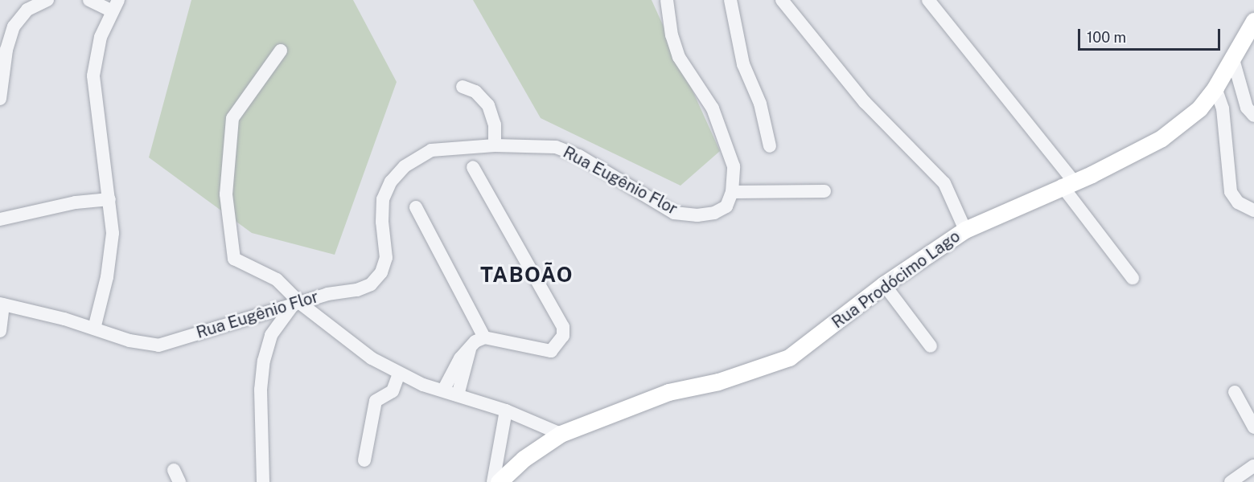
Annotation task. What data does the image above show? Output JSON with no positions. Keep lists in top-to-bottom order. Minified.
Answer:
{"streets":{"main road":["Rua Prodócimo Lago"],"street":["Rua Eugênio Flor"]},"districts":["TABOÃO"],"scale_bar":"100 m"}
